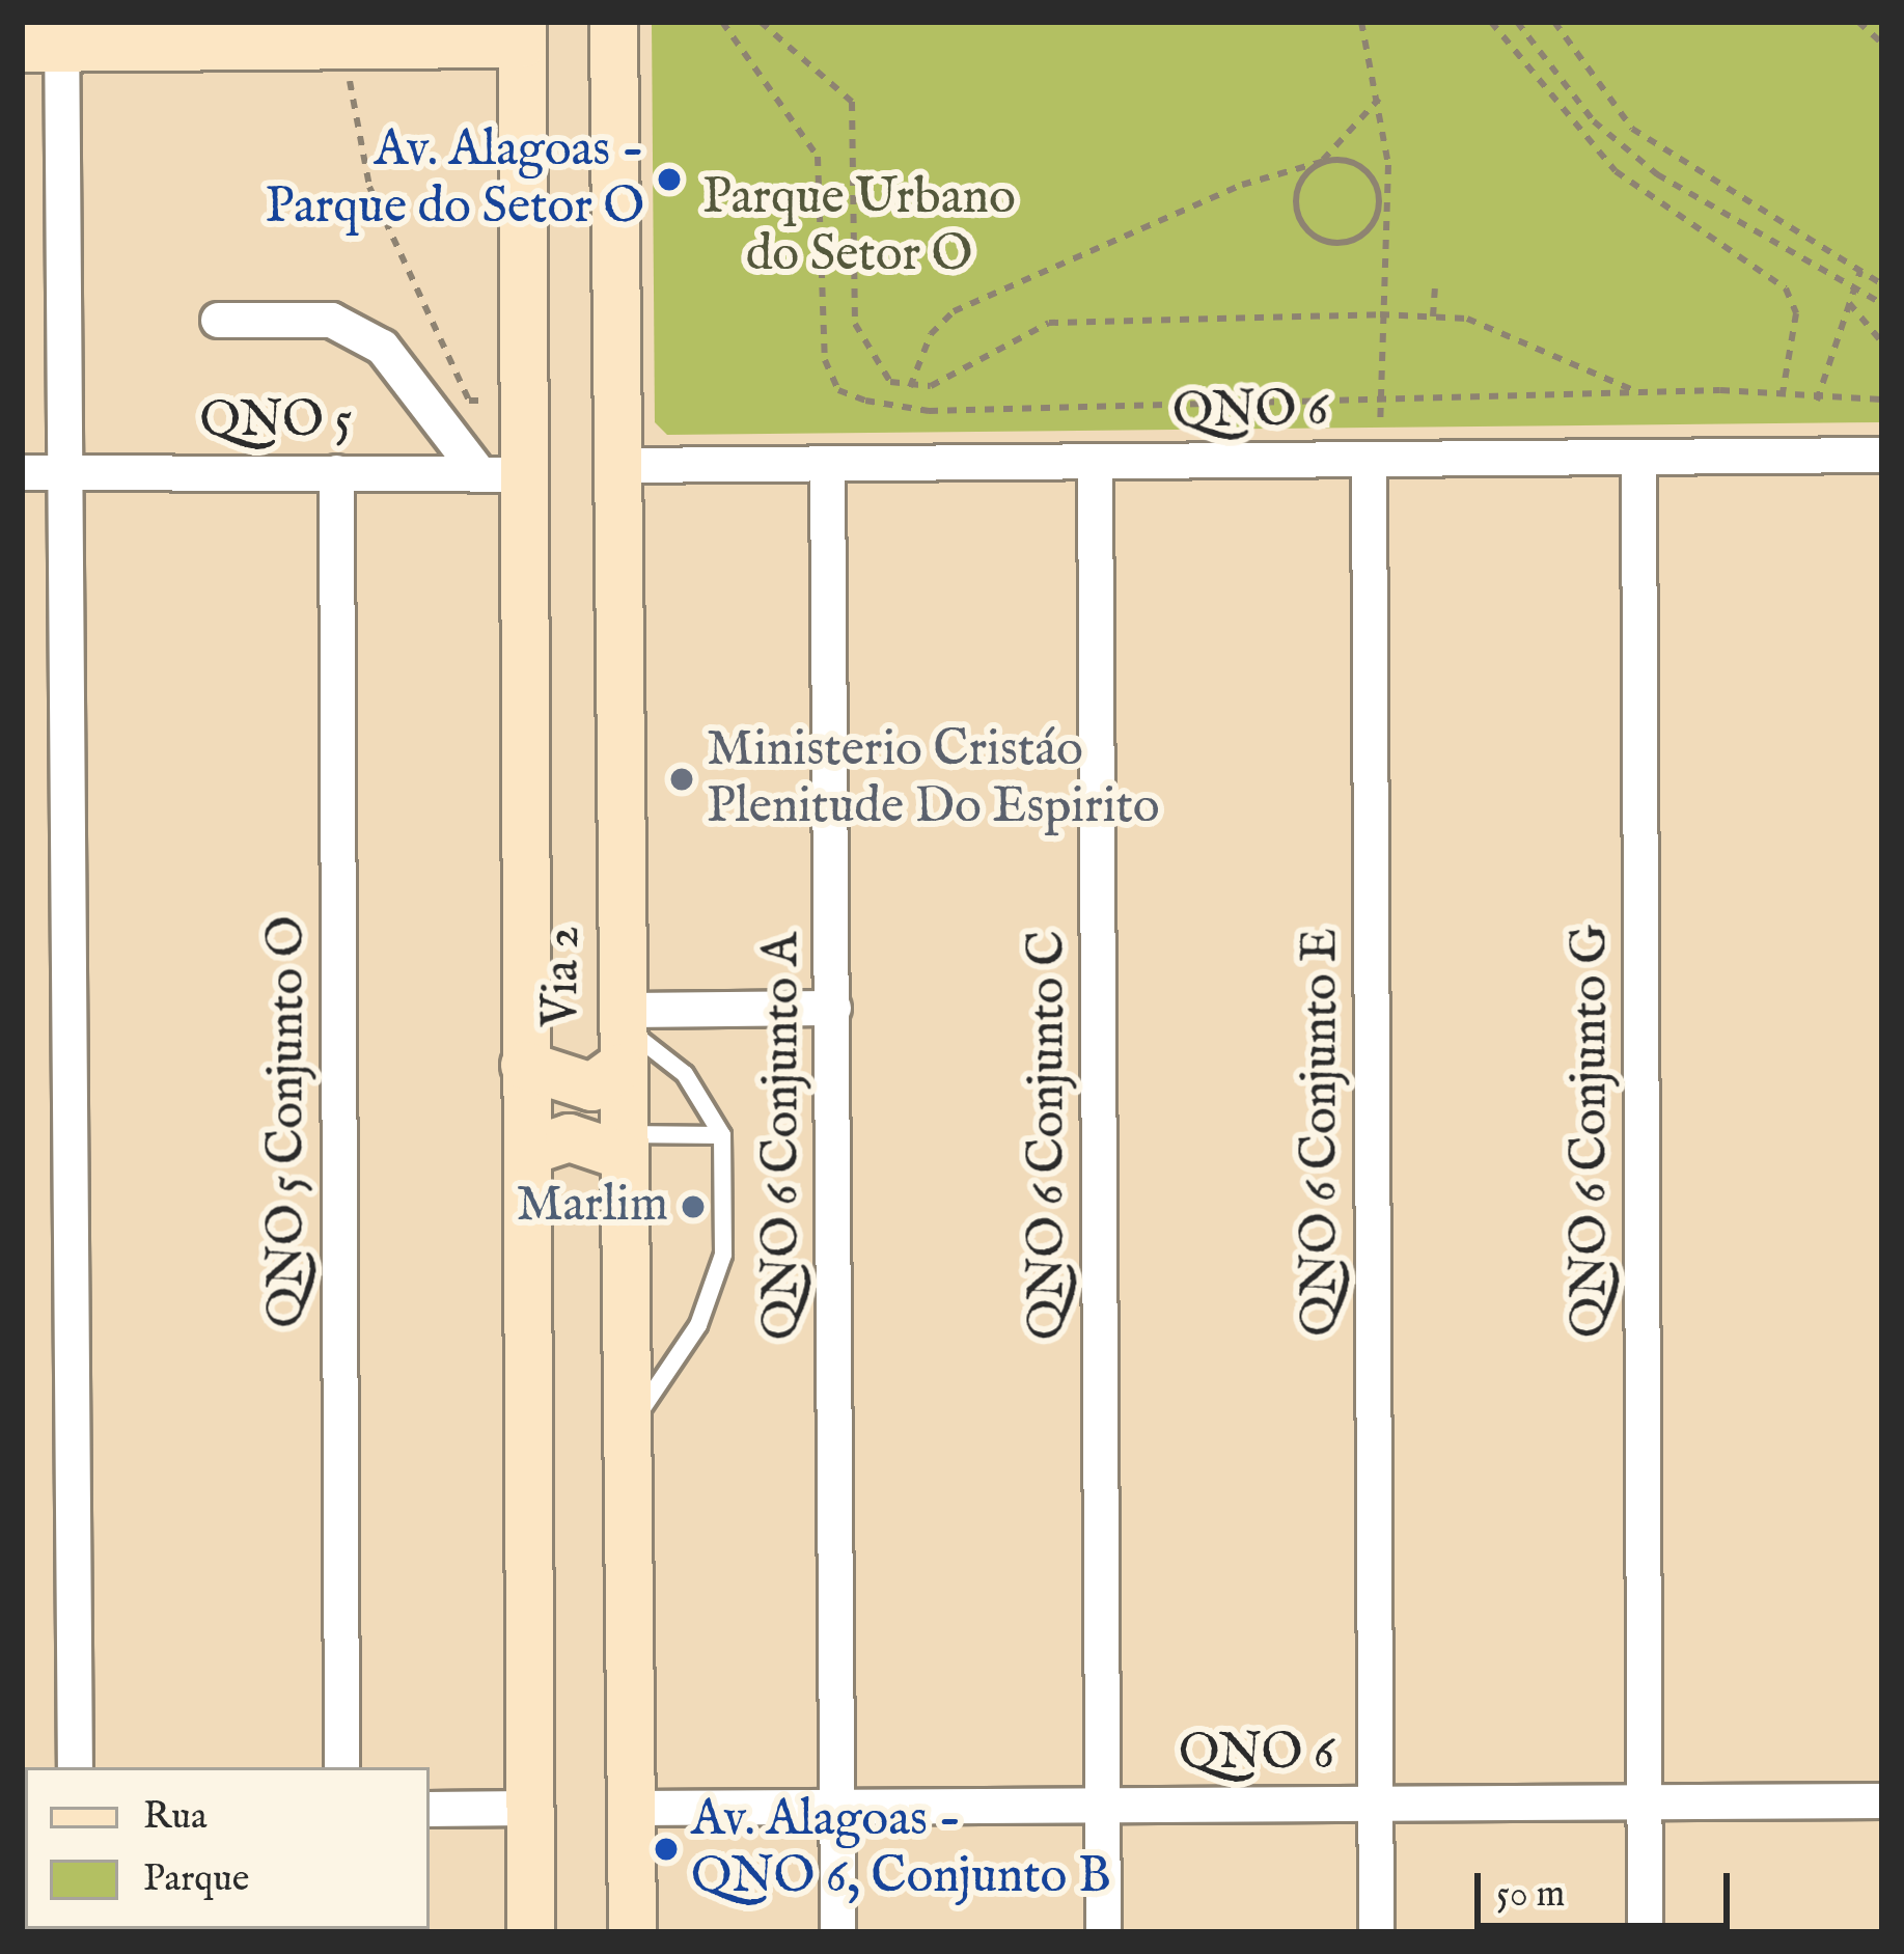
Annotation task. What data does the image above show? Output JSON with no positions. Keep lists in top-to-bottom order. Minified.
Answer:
{"streets":{"main road":["Via 2"],"street":["QNO 6","QNO 5","QNO 5 Conjunto O","QNO 6 Conjunto G","QNO 6 Conjunto E","QNO 6 Conjunto C","QNO 6 Conjunto A"]},"crossings":[["QNO 6","Via 2"],["QNO 6","QNO 6 Conjunto G"],["QNO 6","QNO 6 Conjunto E"],["QNO 6","QNO 6 Conjunto C"],["QNO 6","QNO 6 Conjunto A"],["QNO 5","Via 2"],["QNO 5","QNO 5 Conjunto O"]],"parks":["Parque Urbano do Setor O"],"places":["Av. Alagoas - Parque do Setor O","Ministerio Cristáo Plenitude Do Espirito","Marlim","Av. Alagoas - QNO 6, Conjunto B"],"legend":["Rua","Parque"],"scale_bar":"50 m"}
